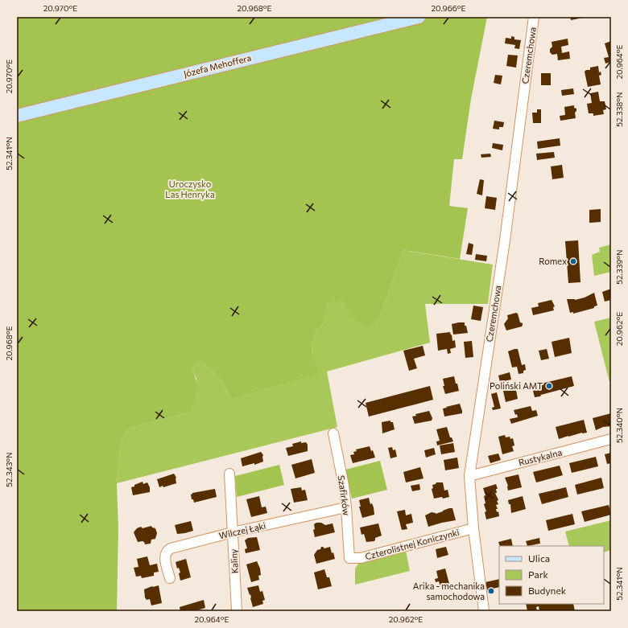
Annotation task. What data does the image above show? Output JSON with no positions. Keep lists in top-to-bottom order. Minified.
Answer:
{"streets":{"street":["Czeremchowa","Józefa Mehoffera","Rustykalna","Szafirków","Wilczej Łąki","Czterolistnej Koniczynki","Kaliny"]},"crossings":[["Czeremchowa","Rustykalna"],["Czeremchowa","Czterolistnej Koniczynki"],["Szafirków","Wilczej Łąki"],["Szafirków","Czterolistnej Koniczynki"],["Wilczej Łąki","Kaliny"]],"parks":["Uroczysko Las Henryka"],"places":["Romex","Poliński AMT","Arika - mechanika samochodowa"],"legend":["Ulica","Park","Budynek"],"coordinates":["20.970°E","20.968°E","20.966°E","20.964°E","52.338°N","52.341°N","52.339°N","20.962°E","52.340°N","52.343°N"]}
